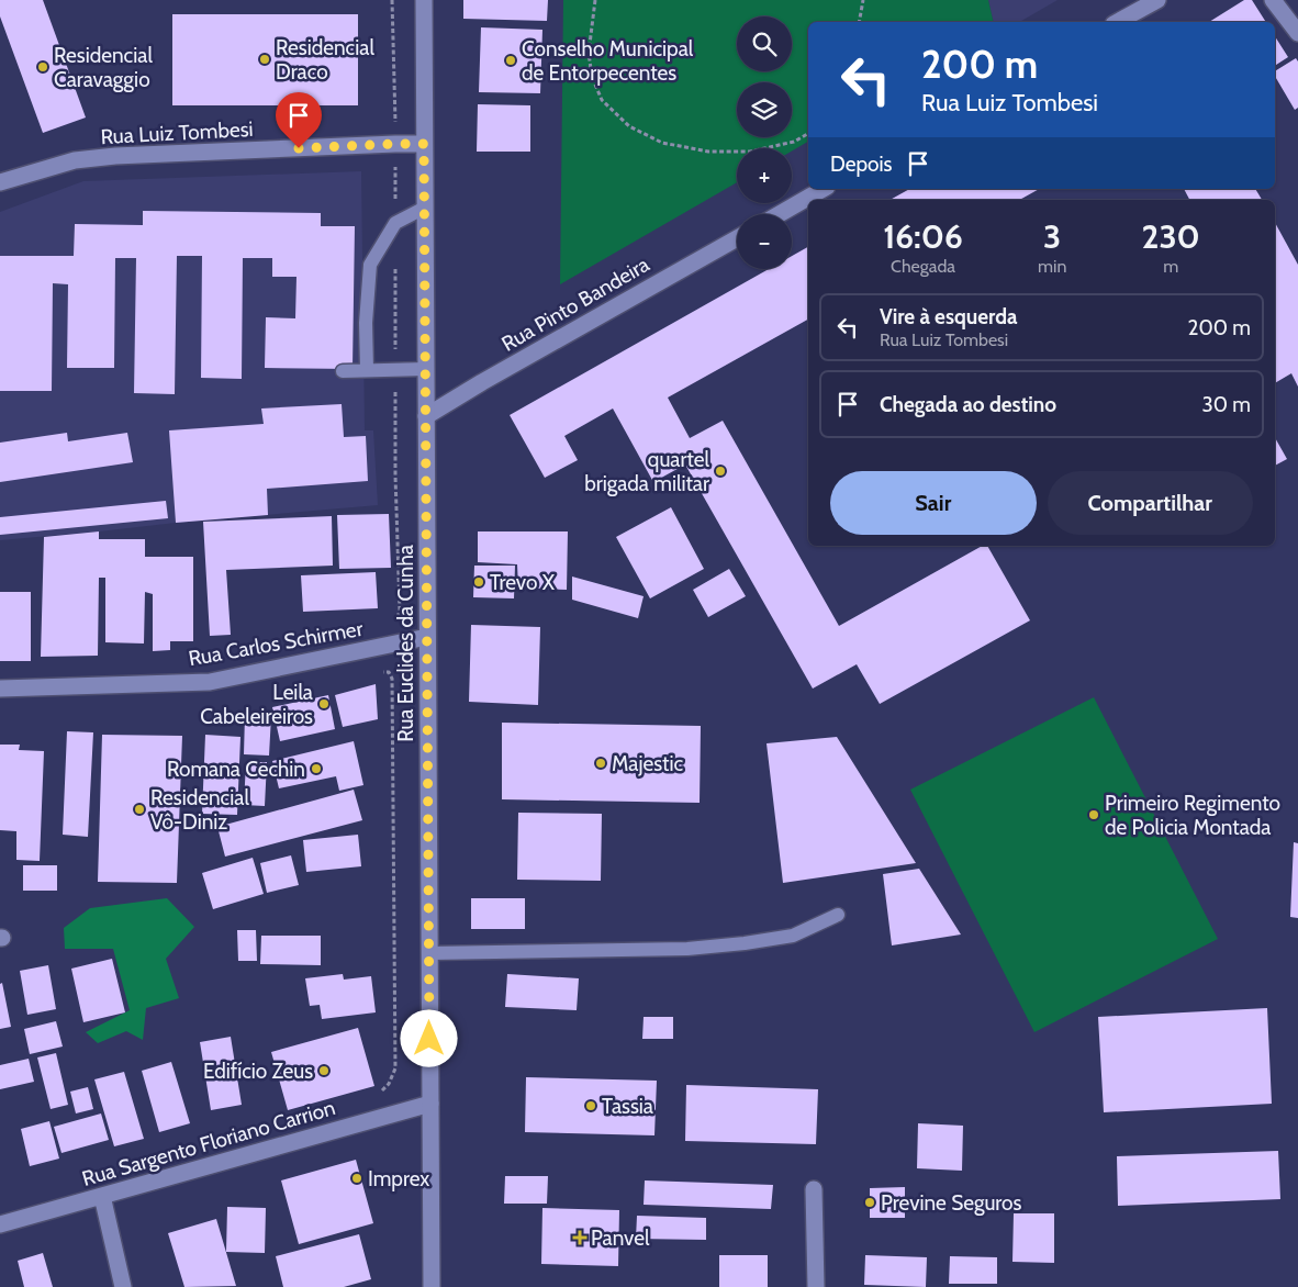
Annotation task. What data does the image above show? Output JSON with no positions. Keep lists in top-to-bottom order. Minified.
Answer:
{"streets":{"street":["Rua Luiz Tombesi","Rua Pinto Bandeira","Rua Carlos Schirmer","Rua Euclides da Cunha","Rua Sargento Floriano Carrion"]},"crossings":[["Rua Luiz Tombesi","Rua Euclides da Cunha"],["Rua Pinto Bandeira","Rua Euclides da Cunha"],["Rua Carlos Schirmer","Rua Euclides da Cunha"],["Rua Euclides da Cunha","Rua Sargento Floriano Carrion"]],"places":{"other":["Residencial Draco","Conselho Municipal de Entorpecentes","Residencial Caravaggio","quartel brigada militar","Trevo X","Leila Cabeleireiros","Majestic","Romana Cechin","Residencial Vô-Diniz","Primeiro Regimento de Policia Montada","Edifício Zeus","Tassia","Imprex","Previne Seguros"],"health":["Panvel"]},"page":{"map_buttons":["+","−"],"turn":["200 m","Rua Luiz Tombesi"],"then":"Depois","eta":["16:06","Chegada","3","min","230","m"],"list":[{"name":"Vire à esquerda","note":"Rua Luiz Tombesi","value":"200 m"},{"name":"Chegada ao destino","value":"30 m"}],"buttons":["Sair","Compartilhar"]}}
